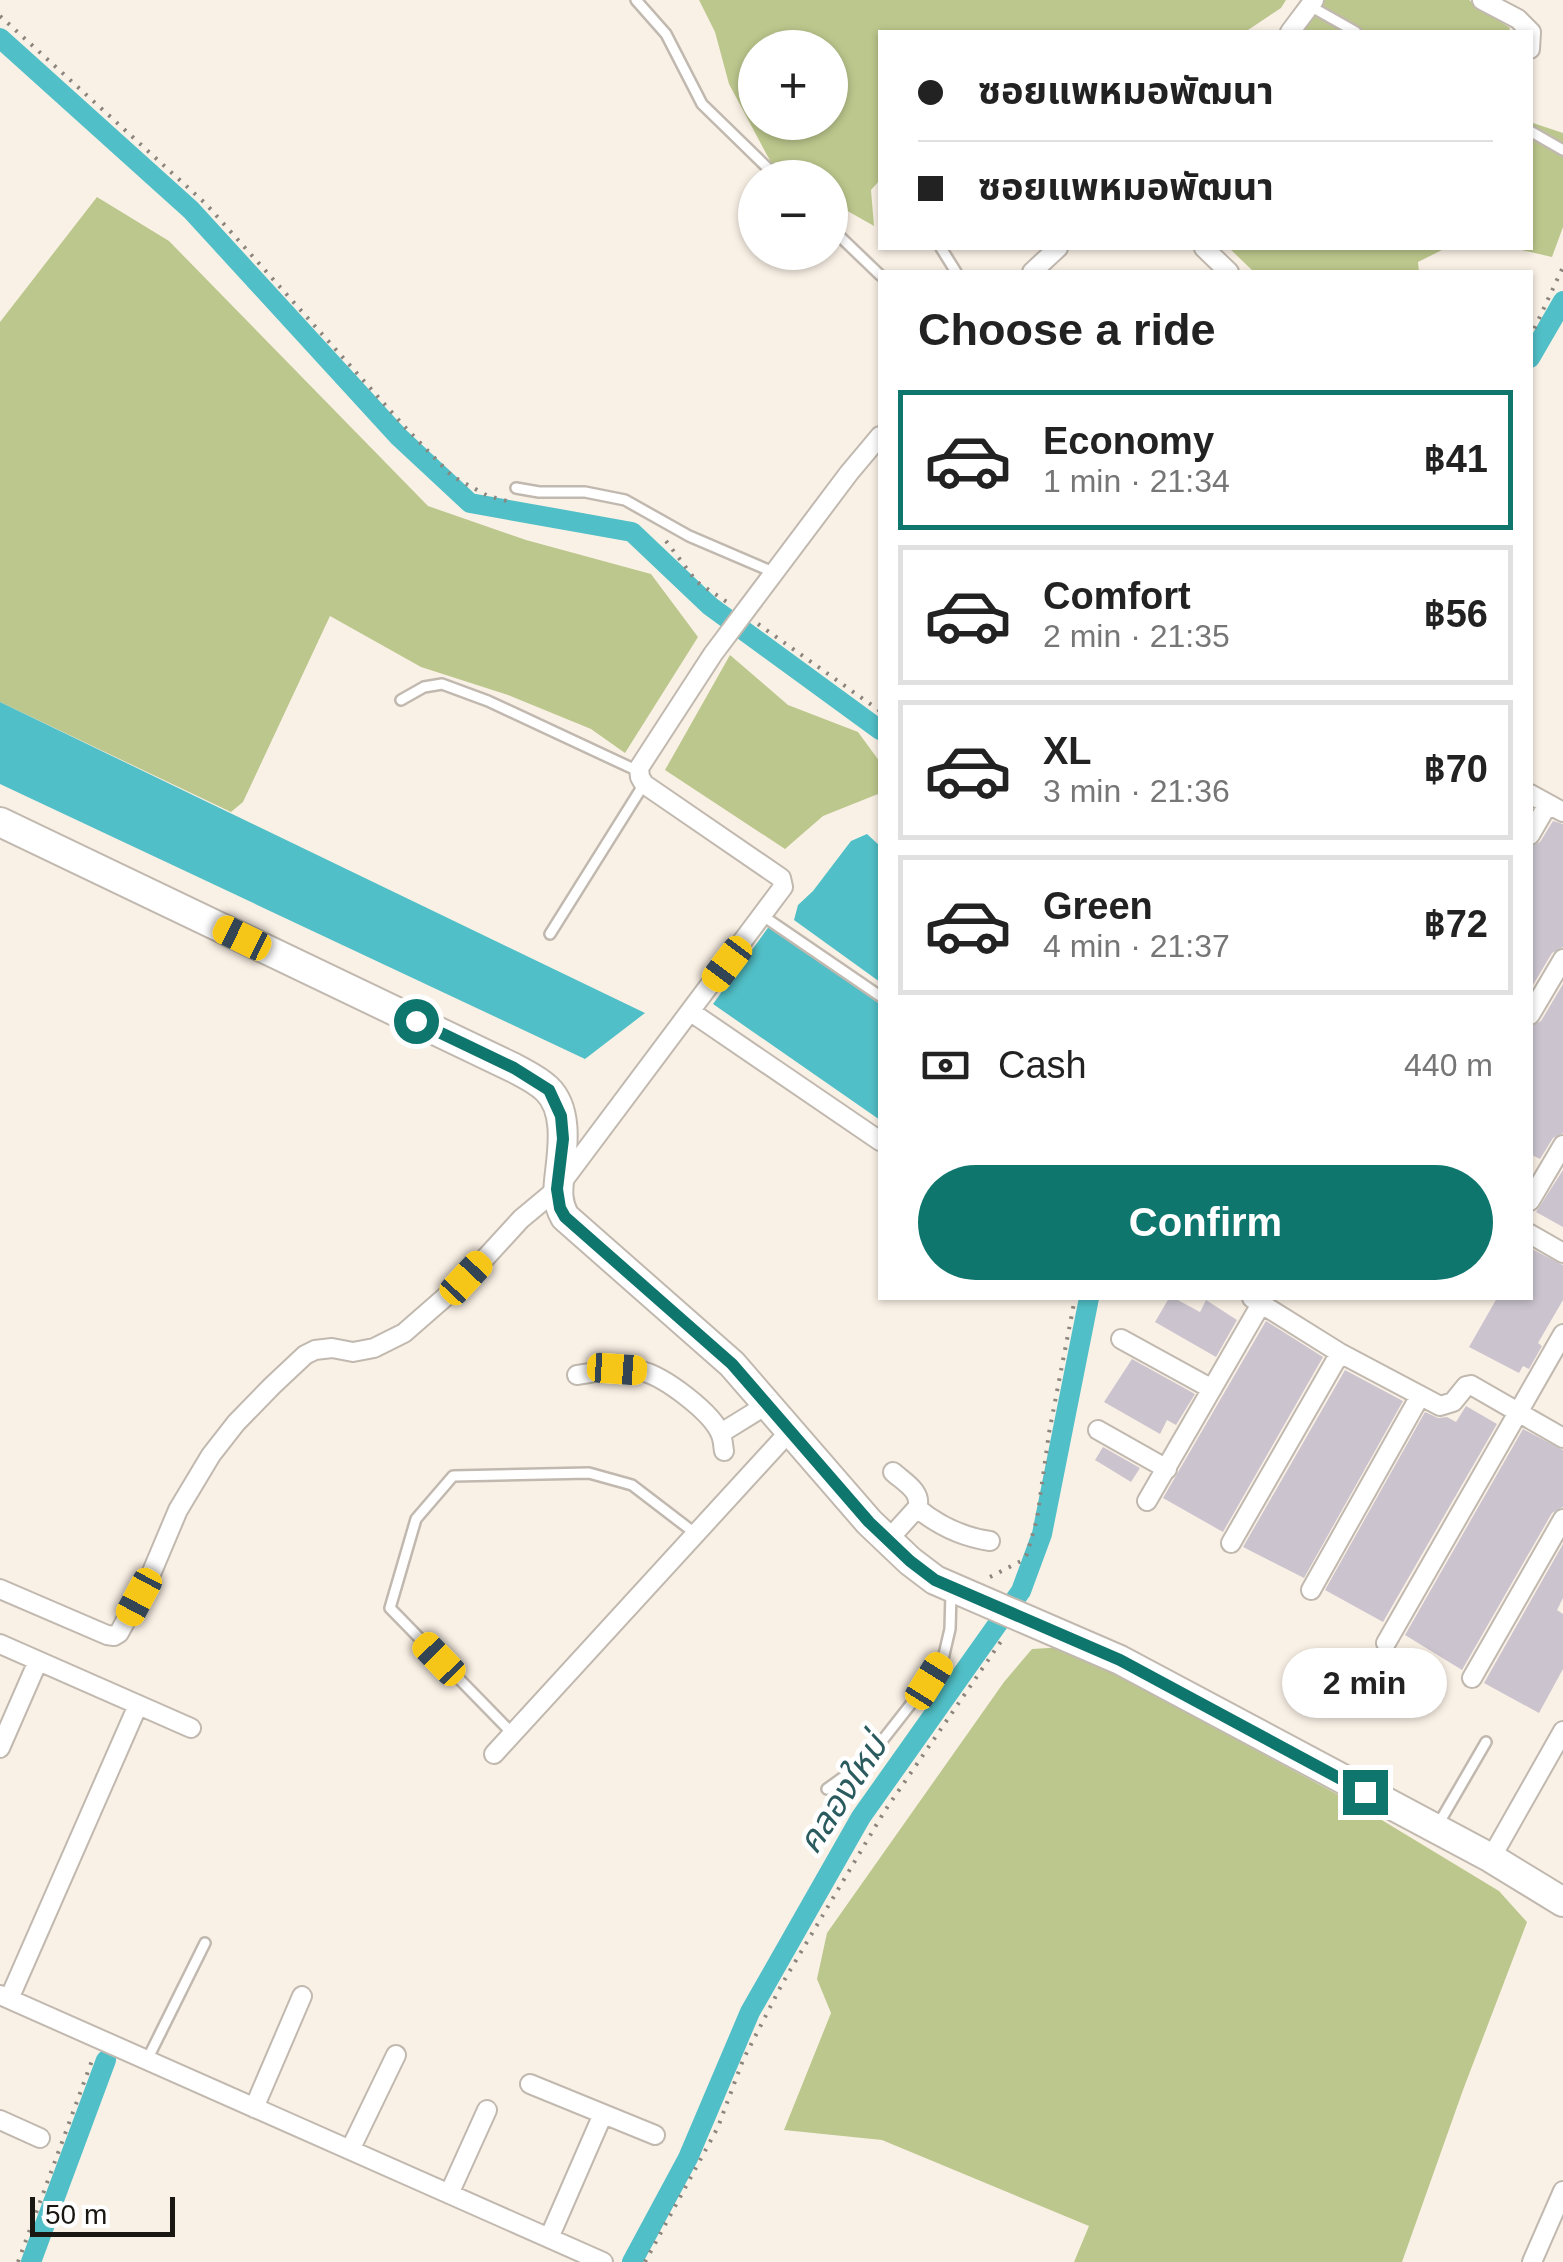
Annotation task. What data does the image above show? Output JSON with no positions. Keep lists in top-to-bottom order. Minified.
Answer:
{"water":["คลองใหม่"],"scale_bar":"50 m","page":{"map_buttons":["+","−"],"banner":["ซอยแพหมอพัฒนา","ซอยแพหมอพัฒนา"],"heading":"Choose a ride","list":[{"name":"Economy","note":"1 min · 21:34","value":"฿41"},{"name":"Comfort","note":"2 min · 21:35","value":"฿56"},{"name":"XL","note":"3 min · 21:36","value":"฿70"},{"name":"Green","note":"4 min · 21:37","value":"฿72"}],"pay":["Cash","440 m"],"buttons":"Confirm","bubble":"2 min","scale":"50 m"}}
